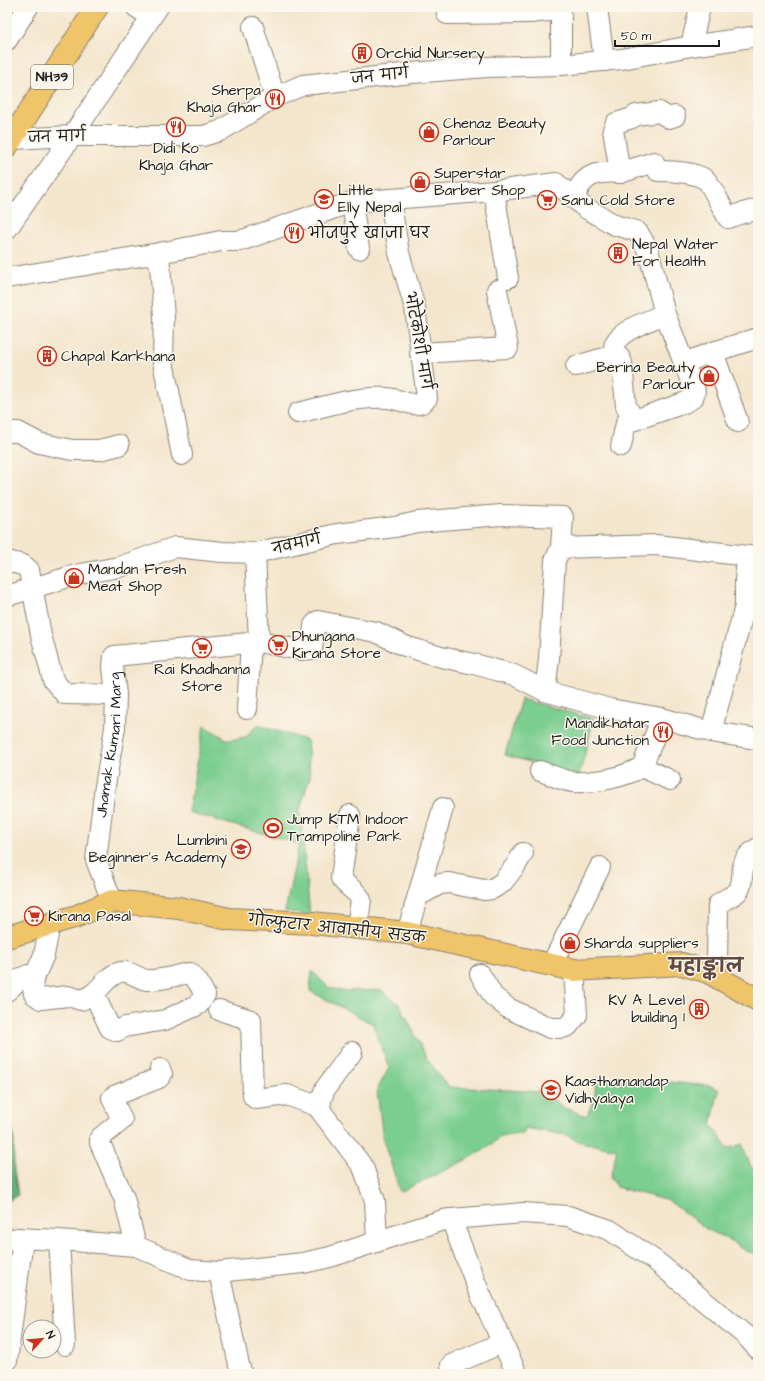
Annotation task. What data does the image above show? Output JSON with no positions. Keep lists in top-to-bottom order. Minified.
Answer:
{"streets":{"main road":["NH39","गोल्फुटार आवासीय सडक"],"street":["जन मार्ग","भोटेकोशी मार्ग","नवमार्ग","Jhamak Kumari Marg"]},"crossings":[["जन मार्ग","NH39"],["Jhamak Kumari Marg","गोल्फुटार आवासीय सडक"]],"districts":["महाङ्काल"],"places":{"building":["Orchid Nursery","Nepal Water For Health","Chapal Karkhana","KV A Level building 1"],"restaurant":["Sherpa Khaja Ghar","Didi Ko Khaja Ghar","भोजपुरे खाजा घर","Mandikhatar Food Junction"],"shop":["Chenaz Beauty Parlour","Superstar Barber Shop","Berina Beauty Parlour","Mandan Fresh Meat Shop","Sharda suppliers"],"school or university":["Little Elly Nepal","Lumbini Beginner's Academy","Kaasthamandap Vidhyalaya"],"supermarket":["Sanu Cold Store","Dhungana Kirana Store","Rai Khadhanna Store","Kirana Pasal"],"sports":["Jump KTM Indoor Trampoline Park"]},"scale_bar":"50 m","north":"top right"}
